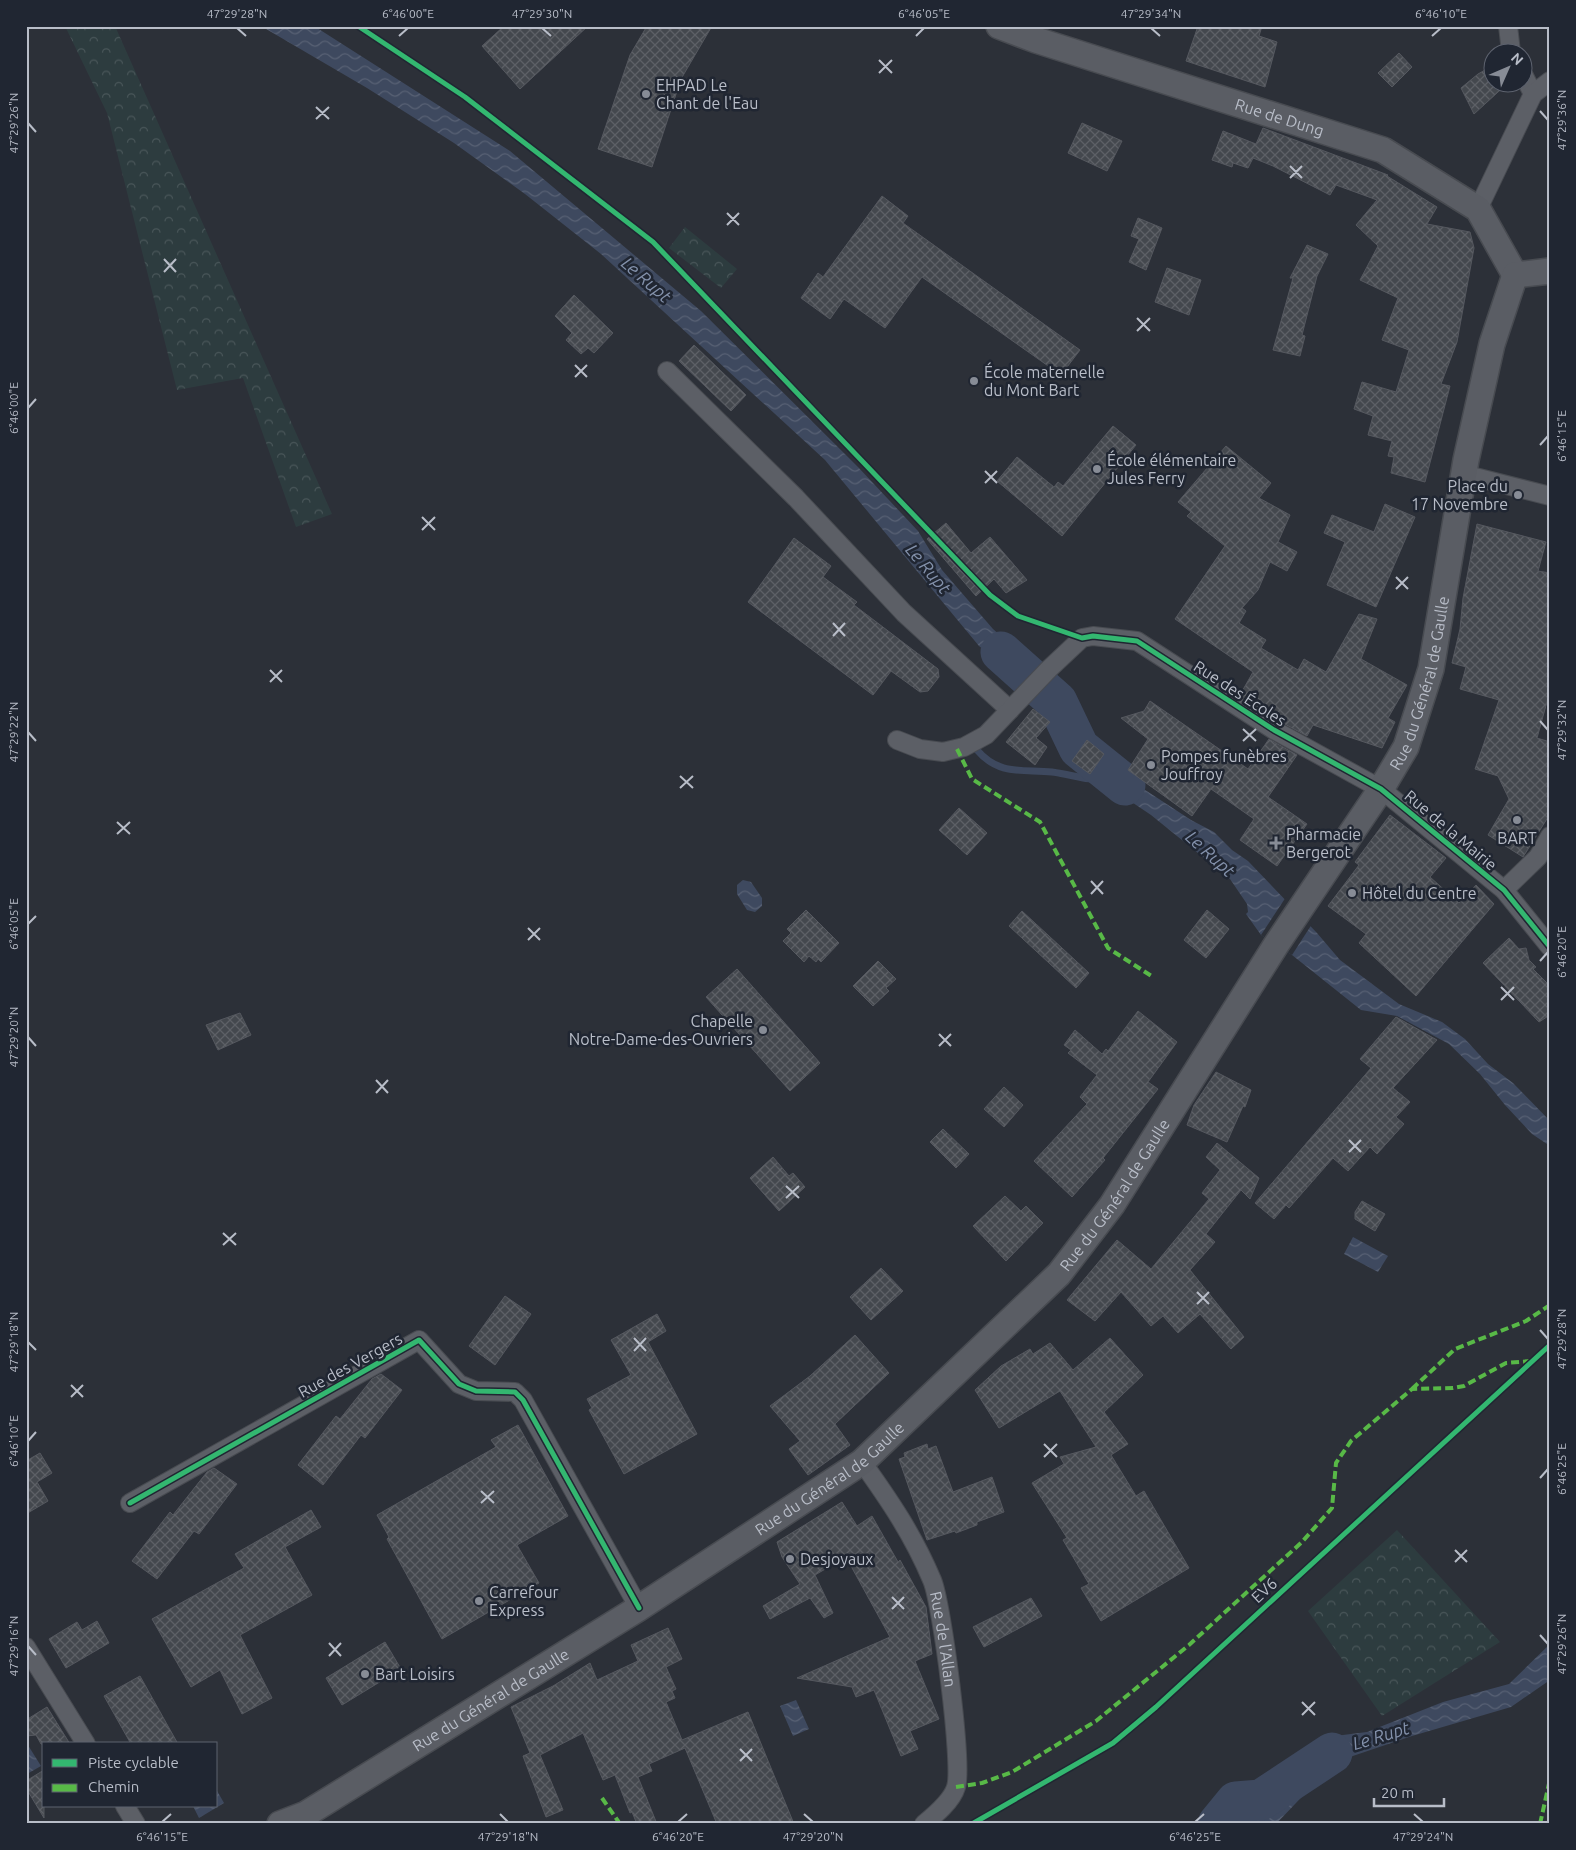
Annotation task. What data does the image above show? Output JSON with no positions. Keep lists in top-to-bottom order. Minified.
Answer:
{"streets":{"main road":["Rue de Dung","Rue du Général de Gaulle"],"street":["Rue des Écoles","Rue de la Mairie","Rue des Vergers","Rue de l'Allan"],"cycle path":["EV6"]},"crossings":[["Rue de Dung","Rue du Général de Gaulle"],["Rue du Général de Gaulle","Rue des Écoles"],["Rue du Général de Gaulle","Rue de la Mairie"],["Rue du Général de Gaulle","Rue des Vergers"],["Rue du Général de Gaulle","Rue de l'Allan"],["Rue des Écoles","Rue de la Mairie"]],"water":["Le Rupt"],"places":{"other":["EHPAD Le Chant de l'Eau","École maternelle du Mont Bart","École élémentaire Jules Ferry","Place du 17 Novembre","Pompes funèbres Jouffroy","BART","Hôtel du Centre","Chapelle Notre-Dame-des-Ouvriers","Desjoyaux","Carrefour Express","Bart Loisirs"],"health":["Pharmacie Bergerot"]},"legend":["Piste cyclable","Chemin"],"scale_bar":"20 m","north":"top right","coordinates":["47°29'28\"N","6°46'00\"E","47°29'30\"N","6°46'05\"E","47°29'34\"N","6°46'10\"E","47°29'36\"N","47°29'26\"N","6°46'15\"E","47°29'32\"N","47°29'22\"N","6°46'20\"E","47°29'20\"N","47°29'18\"N","6°46'25\"E","47°29'16\"N","47°29'24\"N"]}
